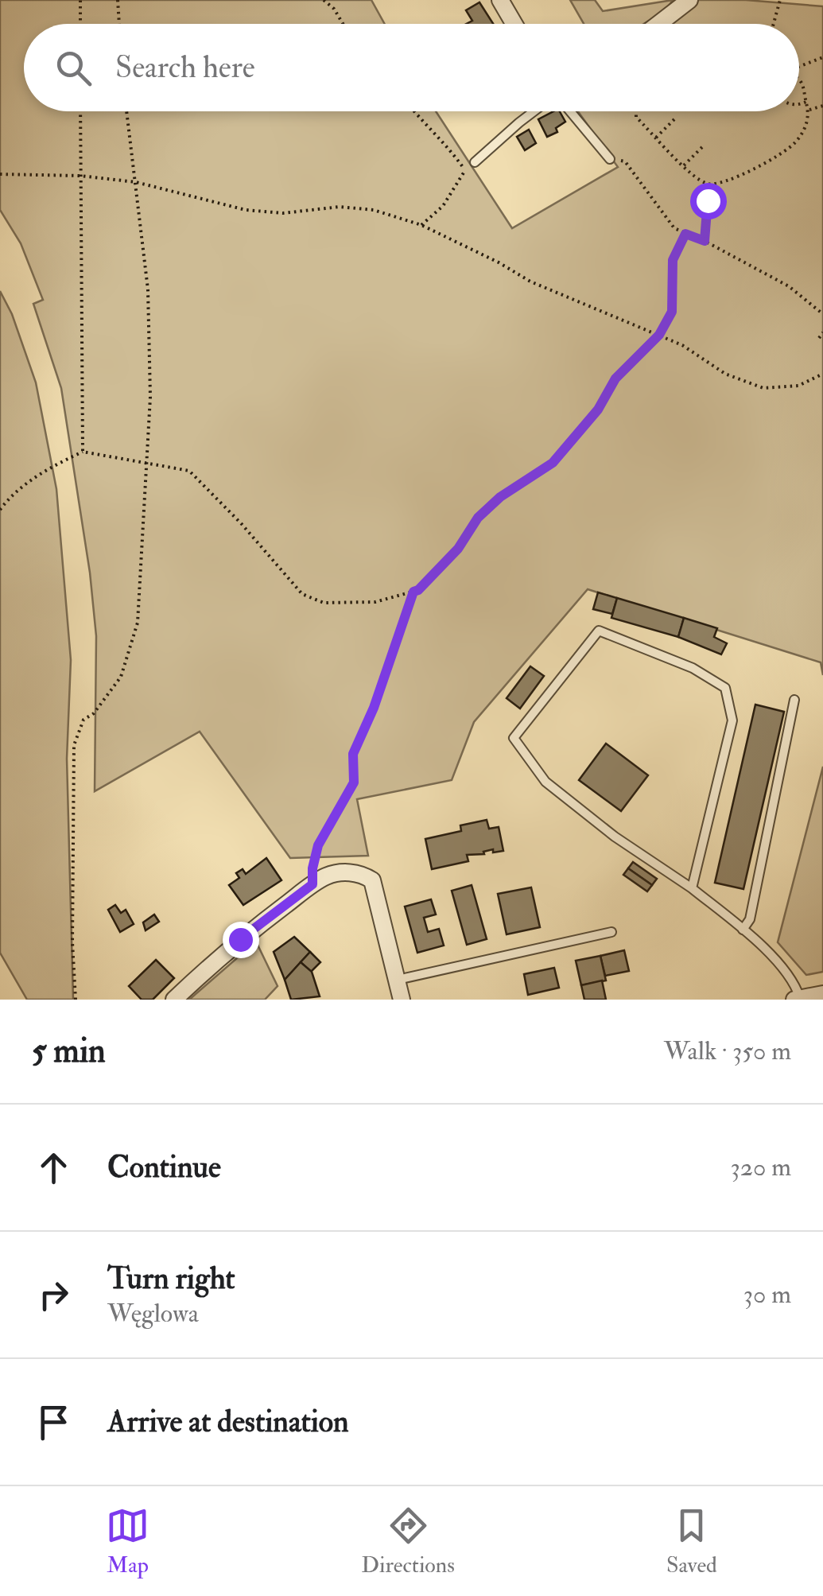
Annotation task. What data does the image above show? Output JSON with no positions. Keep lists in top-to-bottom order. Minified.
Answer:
{"page":{"search":"Search here","heading":["5 min","Walk · 350 m"],"list":[["Continue","320 m"],["Turn right","Węglowa","30 m"],"Arrive at destination"],"nav":["Map","Directions","Saved"]}}
